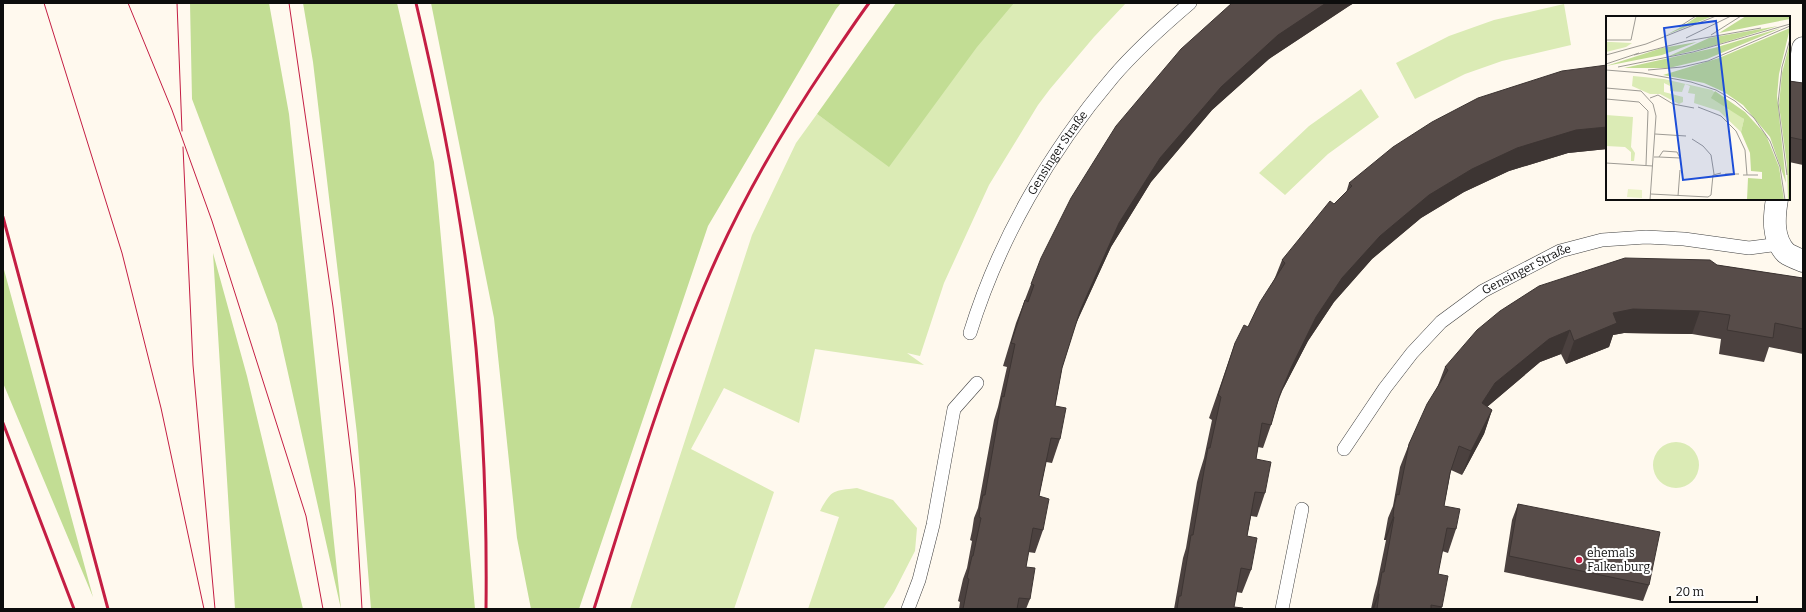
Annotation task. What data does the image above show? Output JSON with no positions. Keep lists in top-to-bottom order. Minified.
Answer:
{"streets":{"lane":["Gensinger Straße"]},"places":["ehemals Falkenburg"],"scale_bar":"20 m"}
